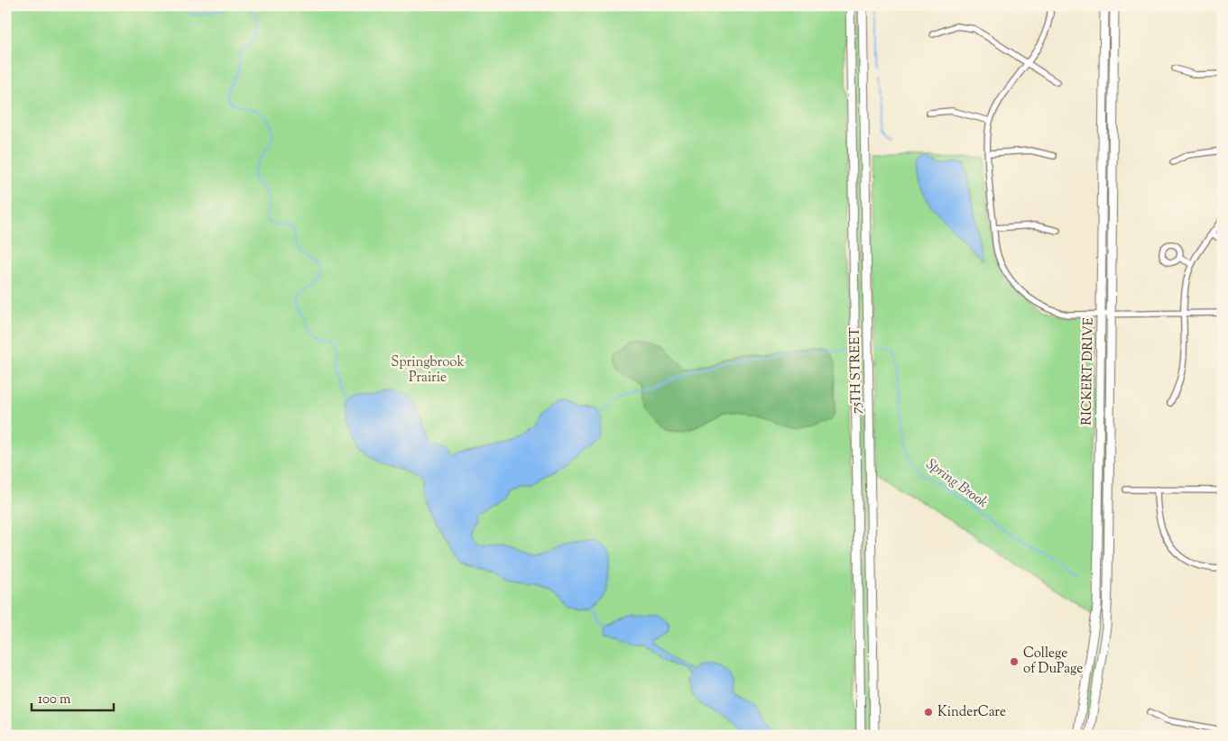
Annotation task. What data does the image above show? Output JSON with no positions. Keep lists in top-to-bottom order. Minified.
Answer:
{"streets":{"street":["75TH STREET","RICKERT DRIVE"]},"water":["Spring Brook"],"parks":["Springbrook Prairie"],"places":["College of DuPage","KinderCare"],"scale_bar":"100 m"}
